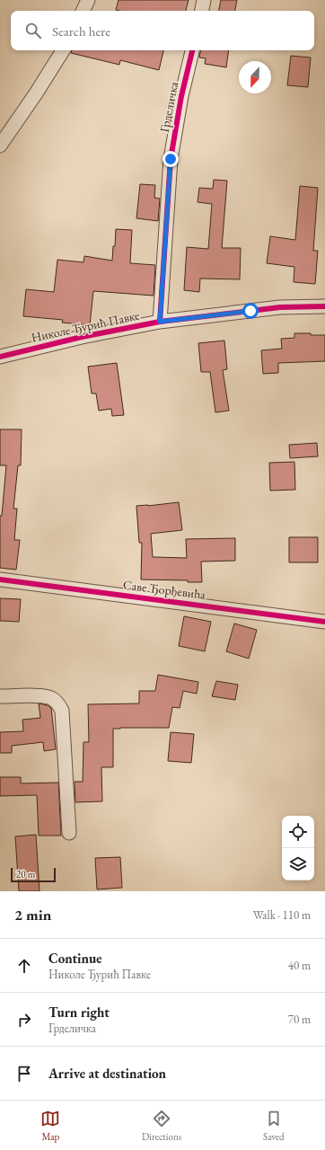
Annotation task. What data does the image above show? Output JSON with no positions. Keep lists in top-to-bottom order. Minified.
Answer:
{"streets":{"street":["Грделичка","Николе Ђурић Павке","Саве Ђорђевића"]},"crossings":[["Грделичка","Николе Ђурић Павке"]],"scale_bar":"20 m","north":"bottom","page":{"search":"Search here","scale":"20 m","heading":["2 min","Walk · 110 m"],"list":[["Continue","Николе Ђурић Павке","40 m"],["Turn right","Грделичка","70 m"],"Arrive at destination"],"nav":["Map","Directions","Saved"]}}
